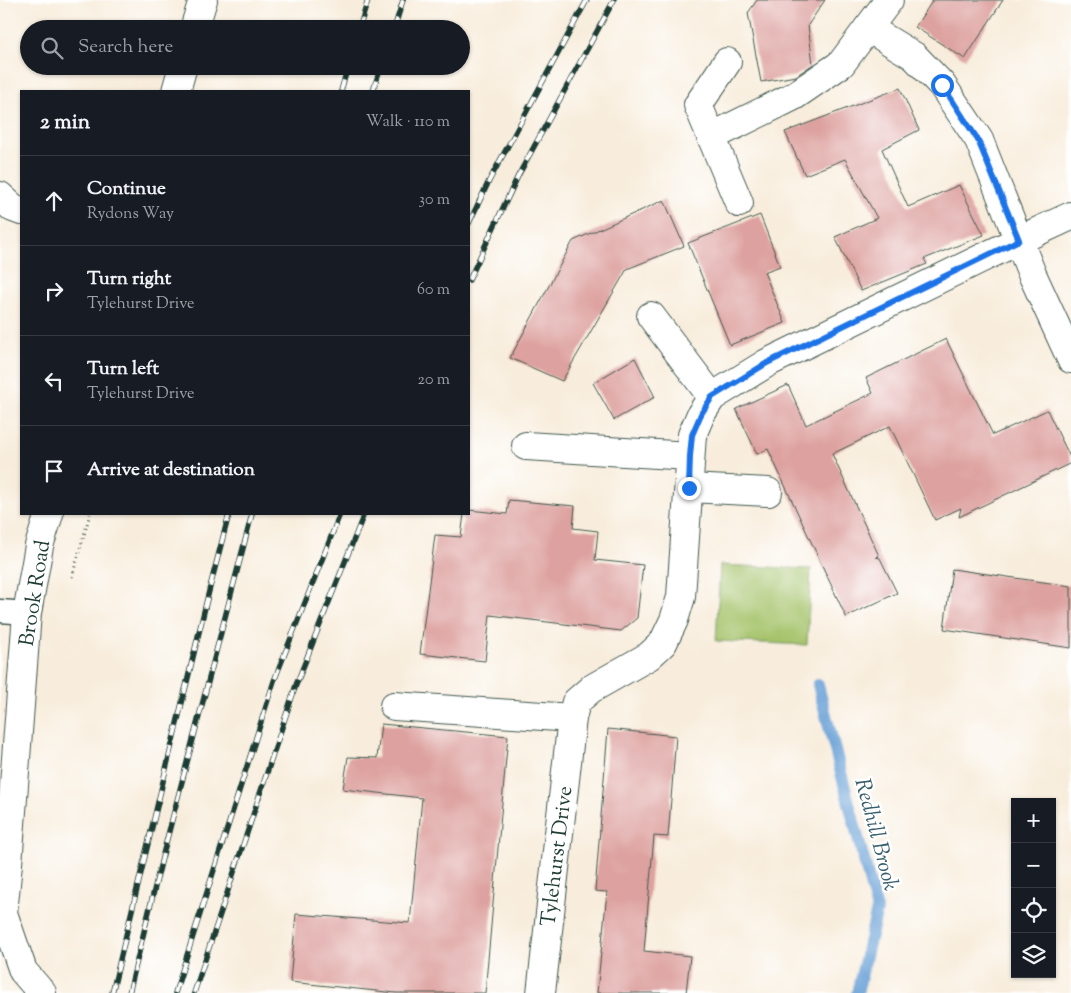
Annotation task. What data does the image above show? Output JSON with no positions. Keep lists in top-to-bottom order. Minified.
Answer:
{"streets":{"street":["Brook Road","Tylehurst Drive"]},"water":["Redhill Brook"],"page":{"search":"Search here","heading":["2 min","Walk · 110 m"],"list":[["Continue","Rydons Way","30 m"],["Turn right","Tylehurst Drive","60 m"],["Turn left","Tylehurst Drive","20 m"],"Arrive at destination"],"map_buttons":["+","−"]}}
